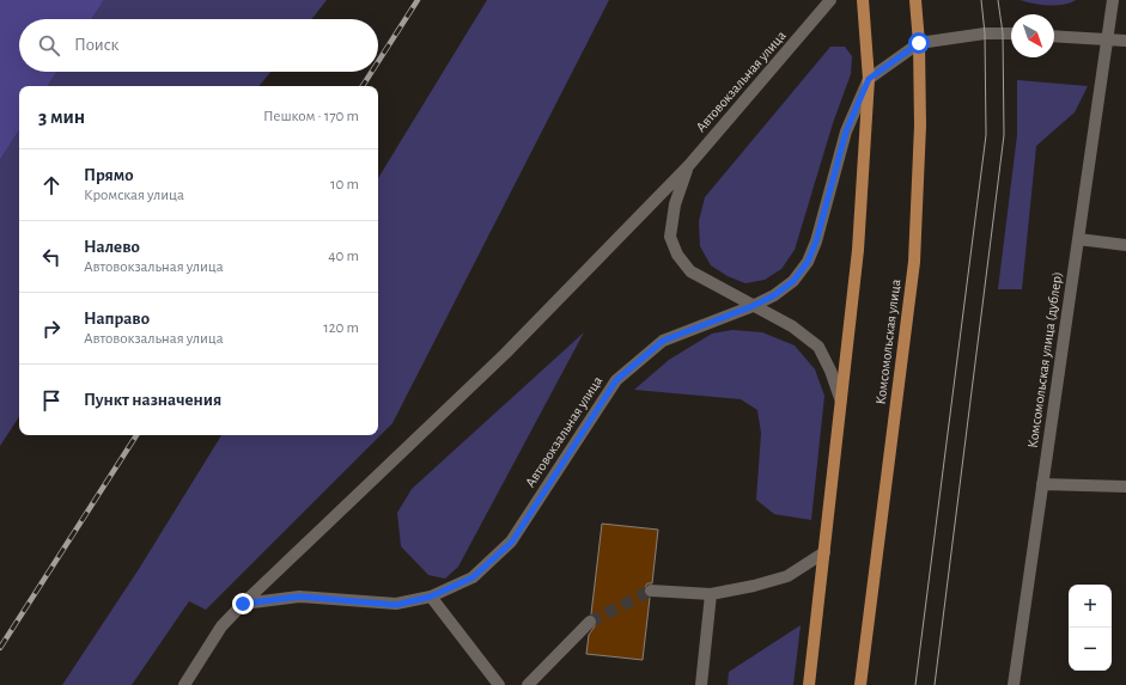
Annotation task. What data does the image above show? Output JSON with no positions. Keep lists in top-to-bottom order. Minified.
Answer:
{"streets":{"main road":["Комсомольская улица"],"street":["Автовокзальная улица","Комсомольская улица (дублер)"]},"north":"bottom right","page":{"search":"Поиск","heading":["3 мин","Пешком · 170 m"],"list":[["Прямо","Кромская улица","10 m"],["Налево","Автовокзальная улица","40 m"],["Направо","Автовокзальная улица","120 m"],"Пункт назначения"],"map_buttons":["+","−"]}}
